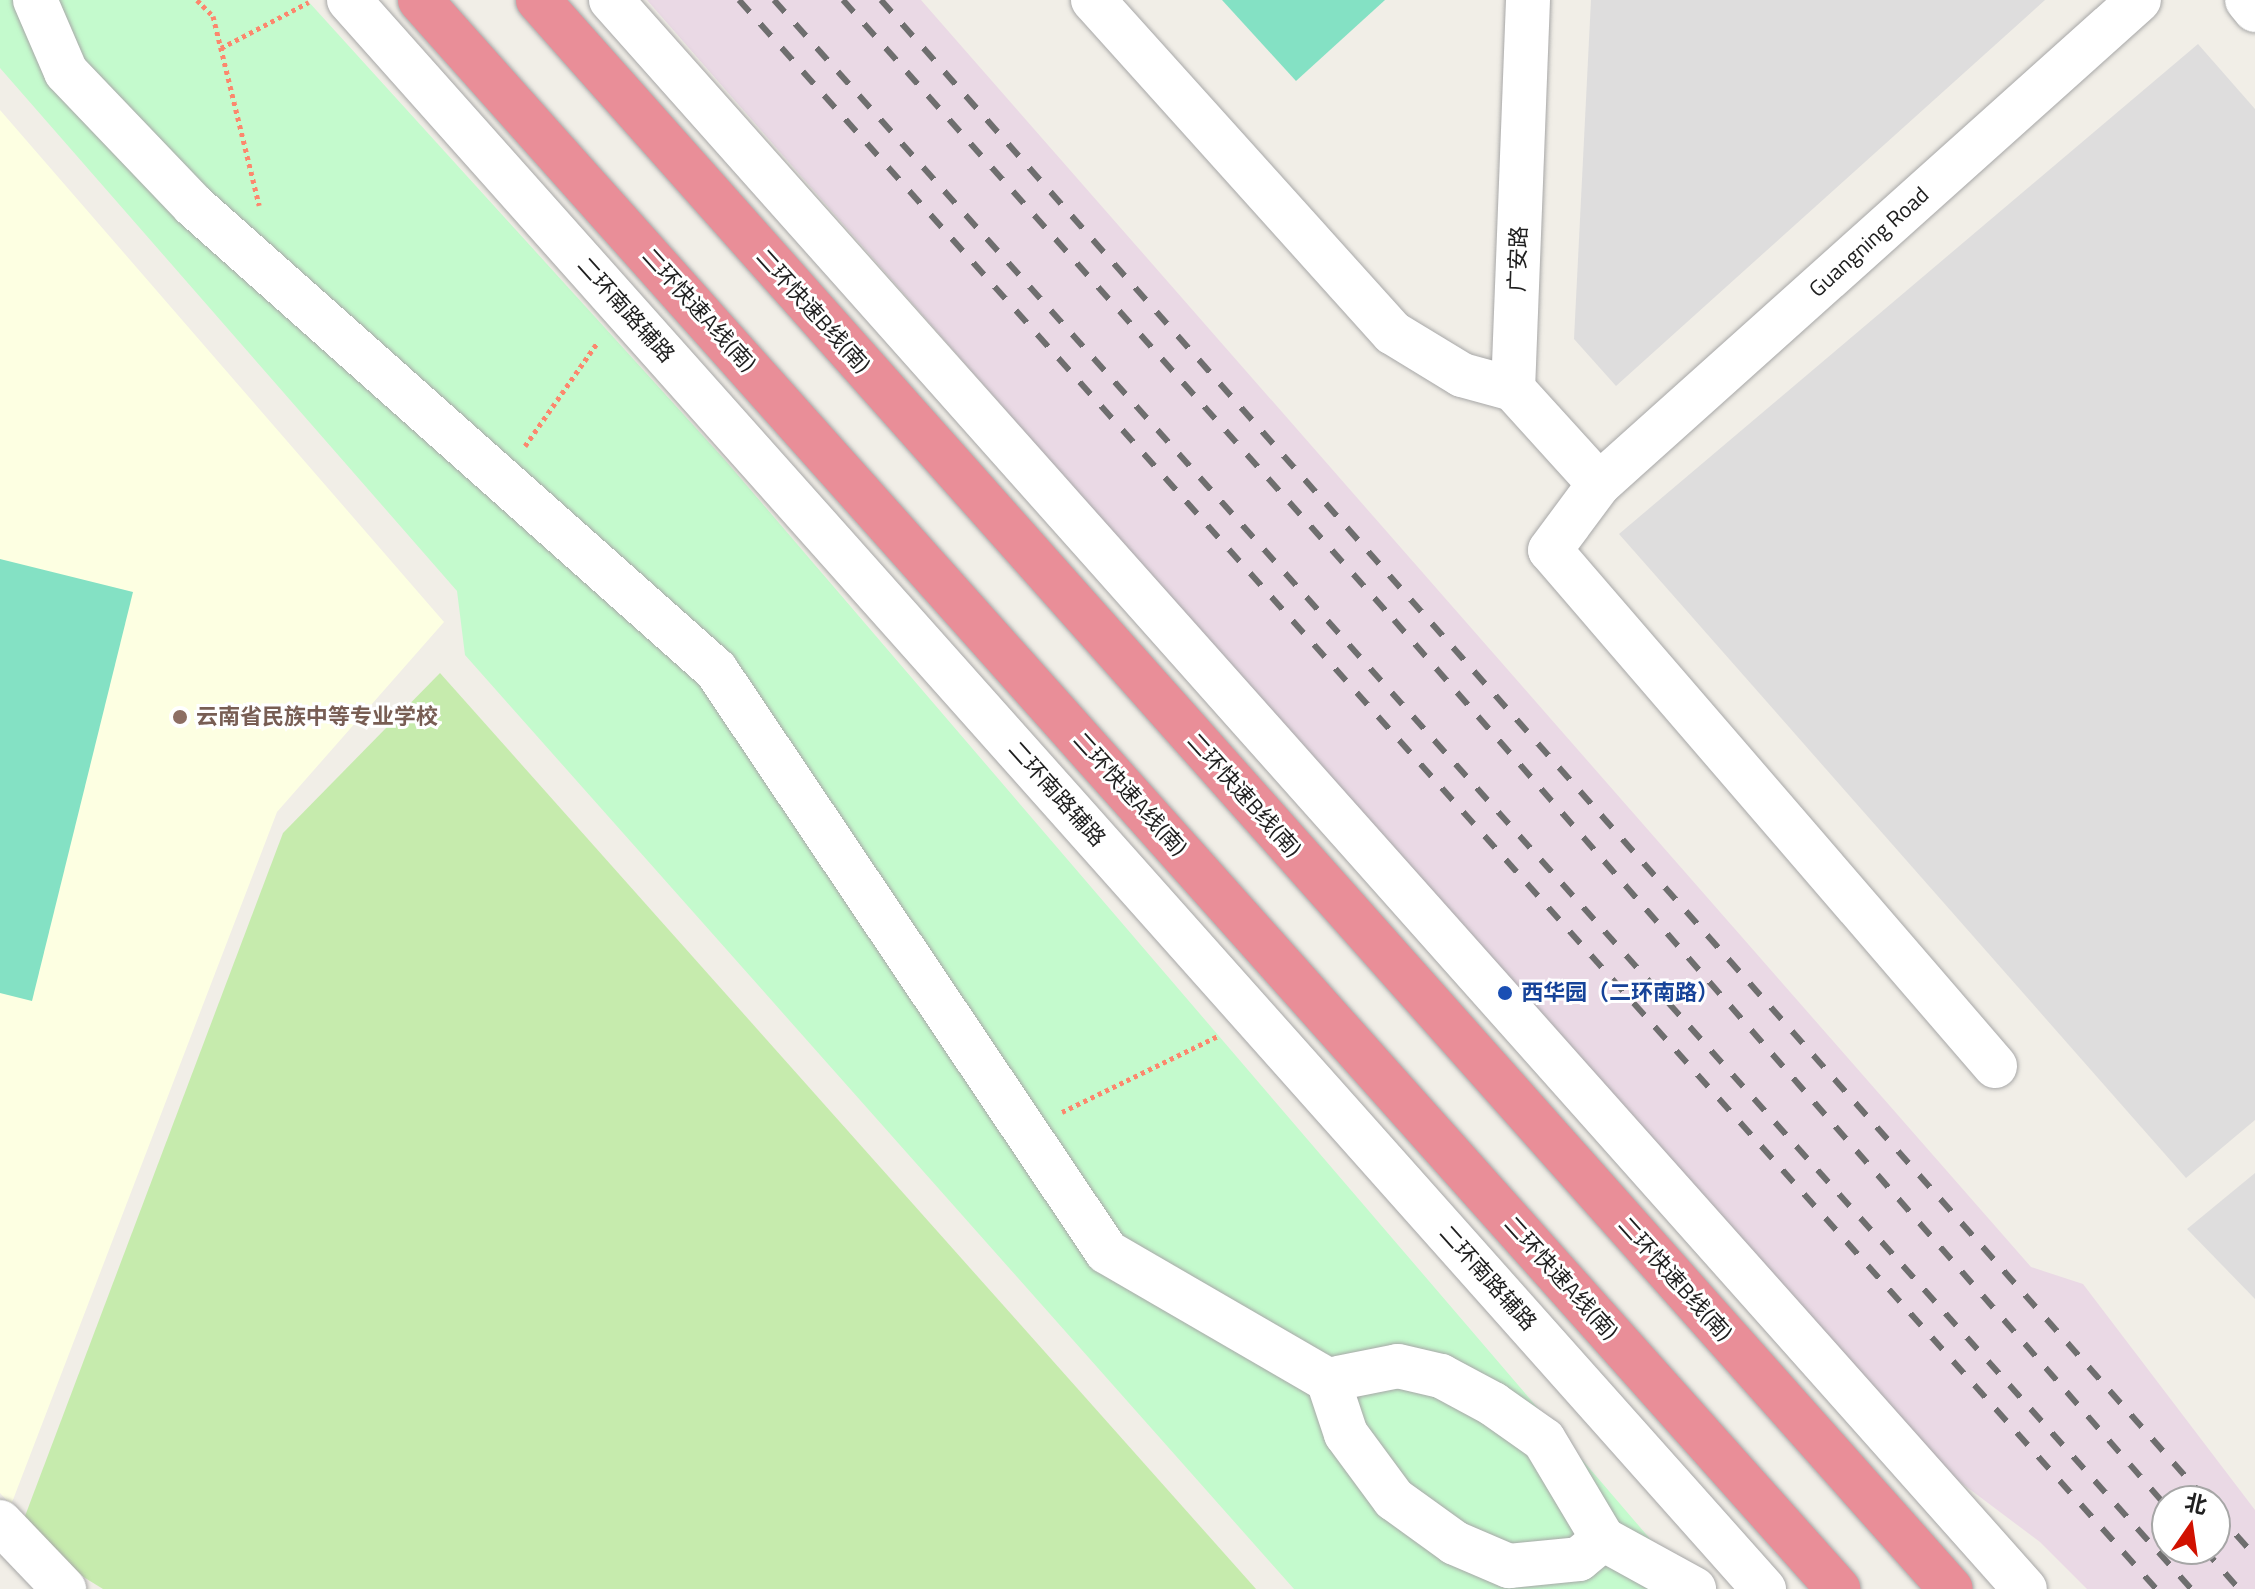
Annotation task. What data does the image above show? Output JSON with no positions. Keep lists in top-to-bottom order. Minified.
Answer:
{"streets":{"highway":["二环快速A线(南)","二环快速B线(南)"],"street":["Guangning Road","广安路","二环南路辅路"]},"places":["云南省民族中等专业学校","西华园（二环南路）"],"north":"top"}
